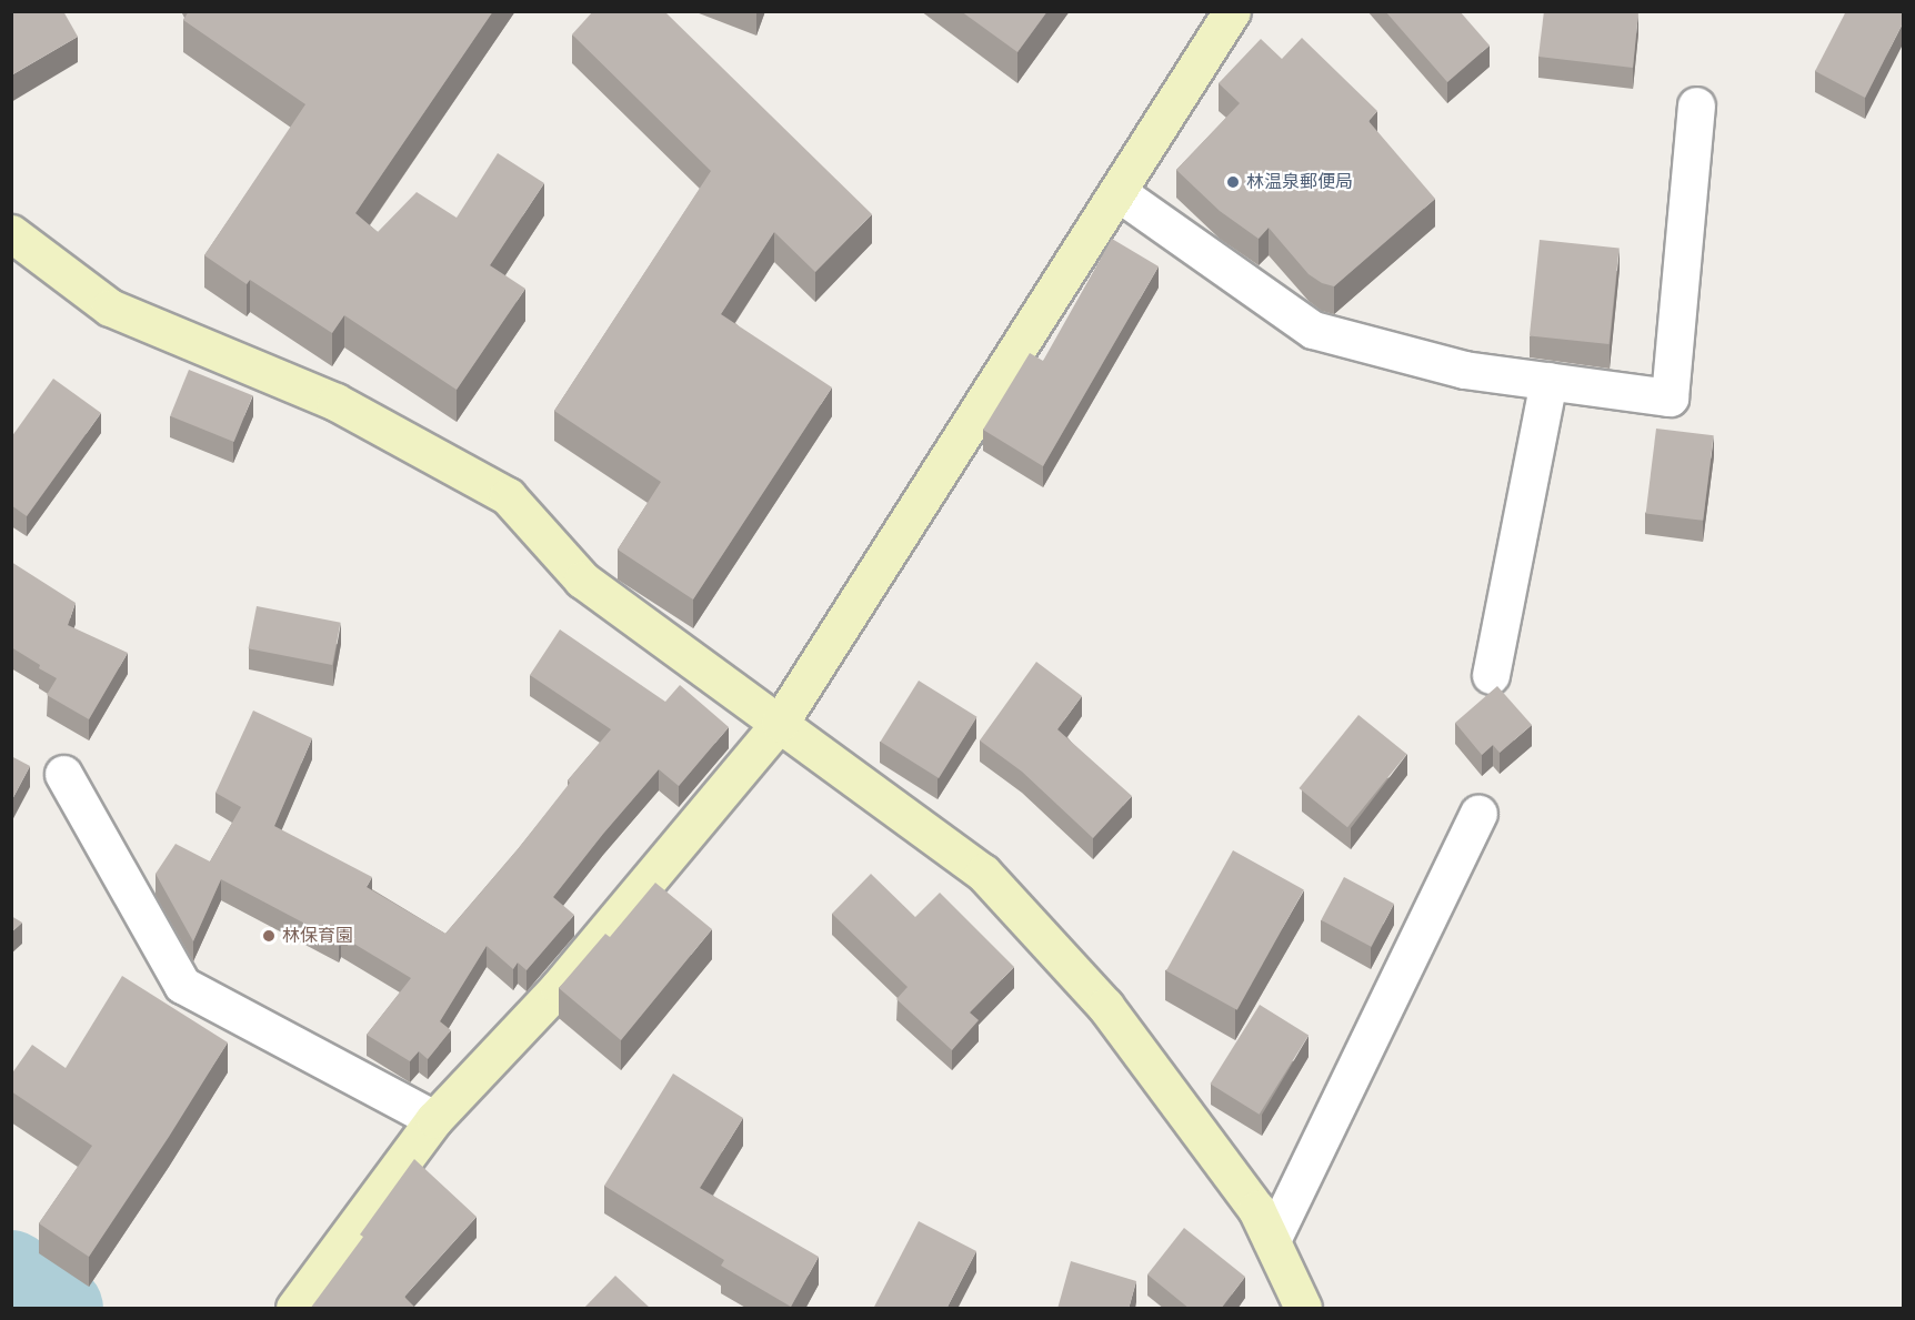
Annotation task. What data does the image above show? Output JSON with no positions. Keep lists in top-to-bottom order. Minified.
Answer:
{"places":["林温泉郵便局","林保育園"]}
